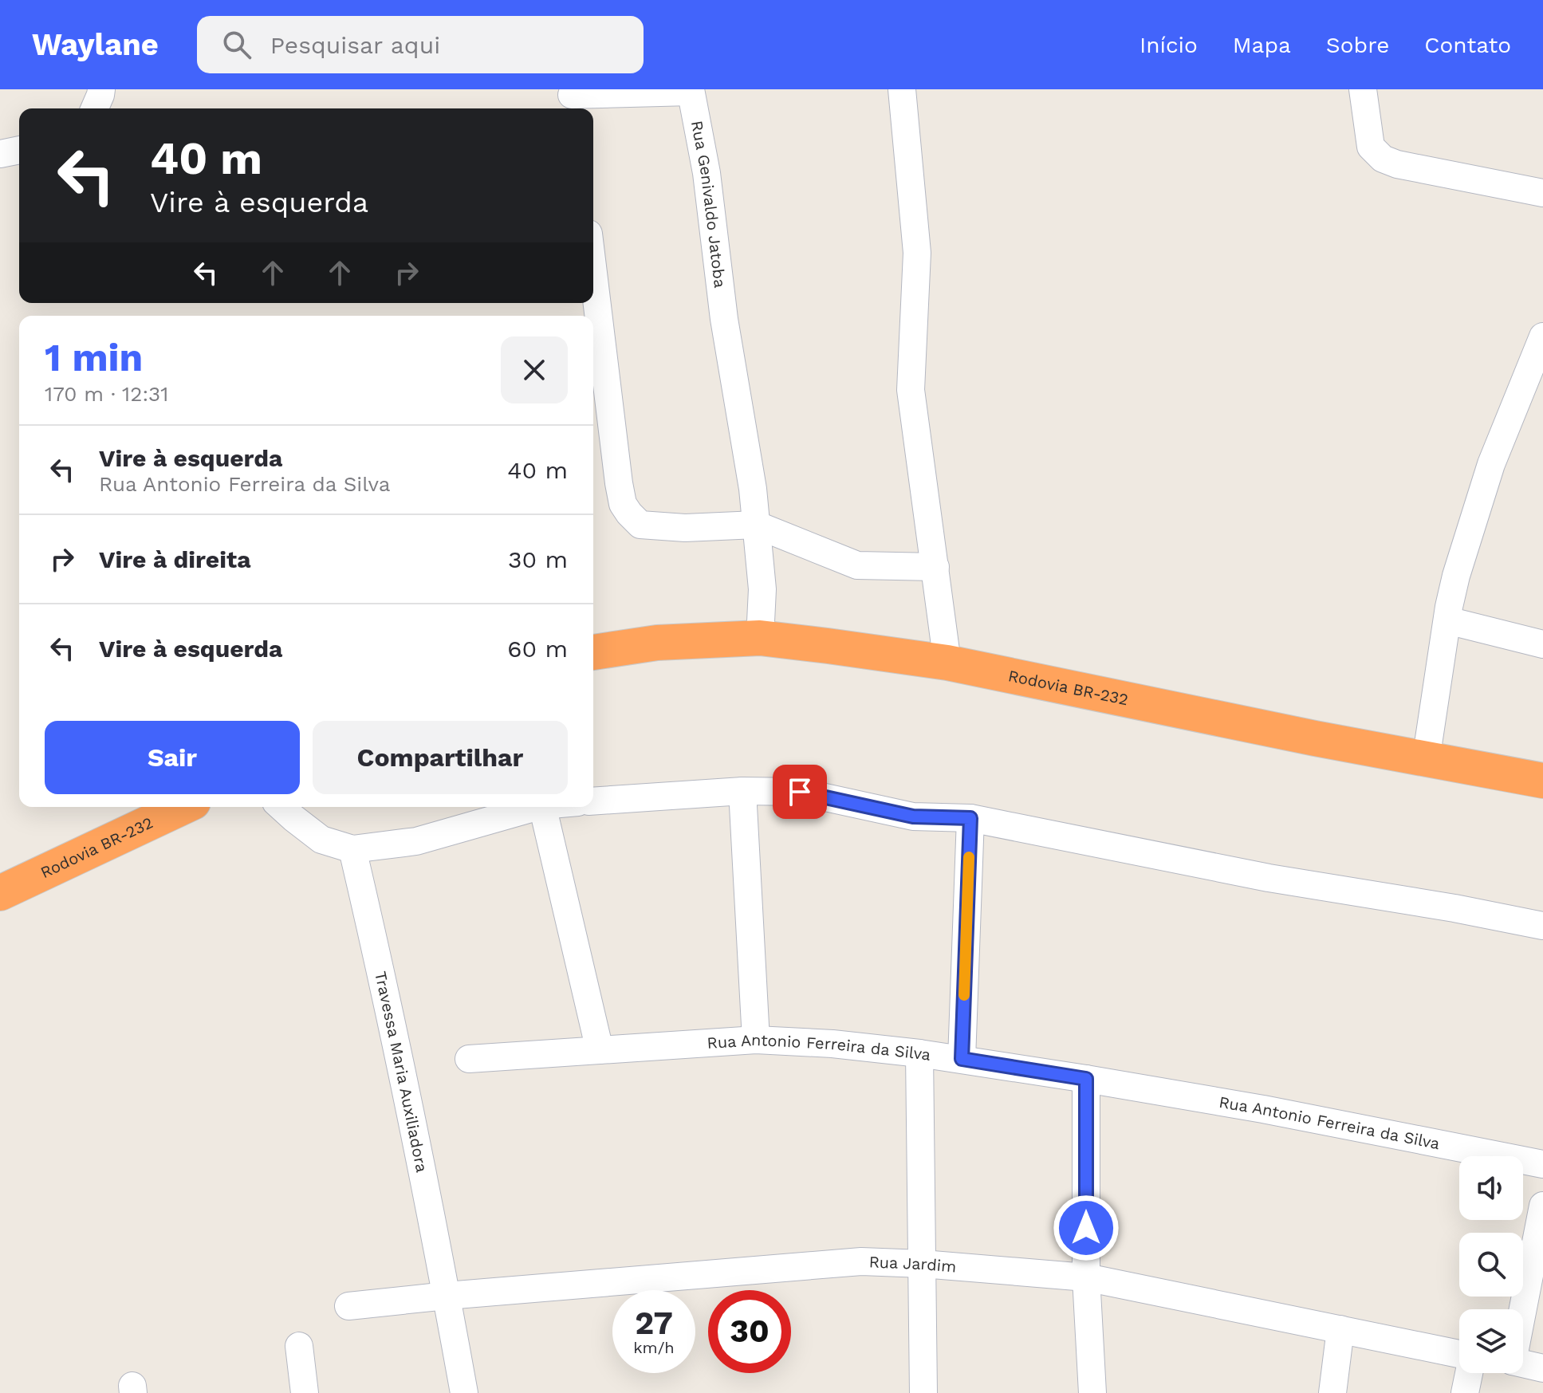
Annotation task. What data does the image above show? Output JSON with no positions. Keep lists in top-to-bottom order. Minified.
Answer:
{"streets":{"highway":["Rodovia BR-232"],"street":["Rua Genivaldo Jatoba","Rua Antonio Ferreira da Silva","Travessa Maria Auxiliadora","Rua Jardim"]},"crossings":[["Rua Genivaldo Jatoba","Rodovia BR-232"],["Travessa Maria Auxiliadora","Rua Jardim"]],"page":{"header":"Waylane","search":"Pesquisar aqui","nav":["Início","Mapa","Sobre","Contato"],"turn":["40 m","Vire à esquerda"],"heading":["1 min","170 m · 12:31"],"list":[{"name":"Vire à esquerda","note":"Rua Antonio Ferreira da Silva","value":"40 m"},{"name":"Vire à direita","value":"30 m"},{"name":"Vire à esquerda","value":"60 m"}],"buttons":["Sair","Compartilhar"],"speed":"27 km/h","limit":"30"}}
